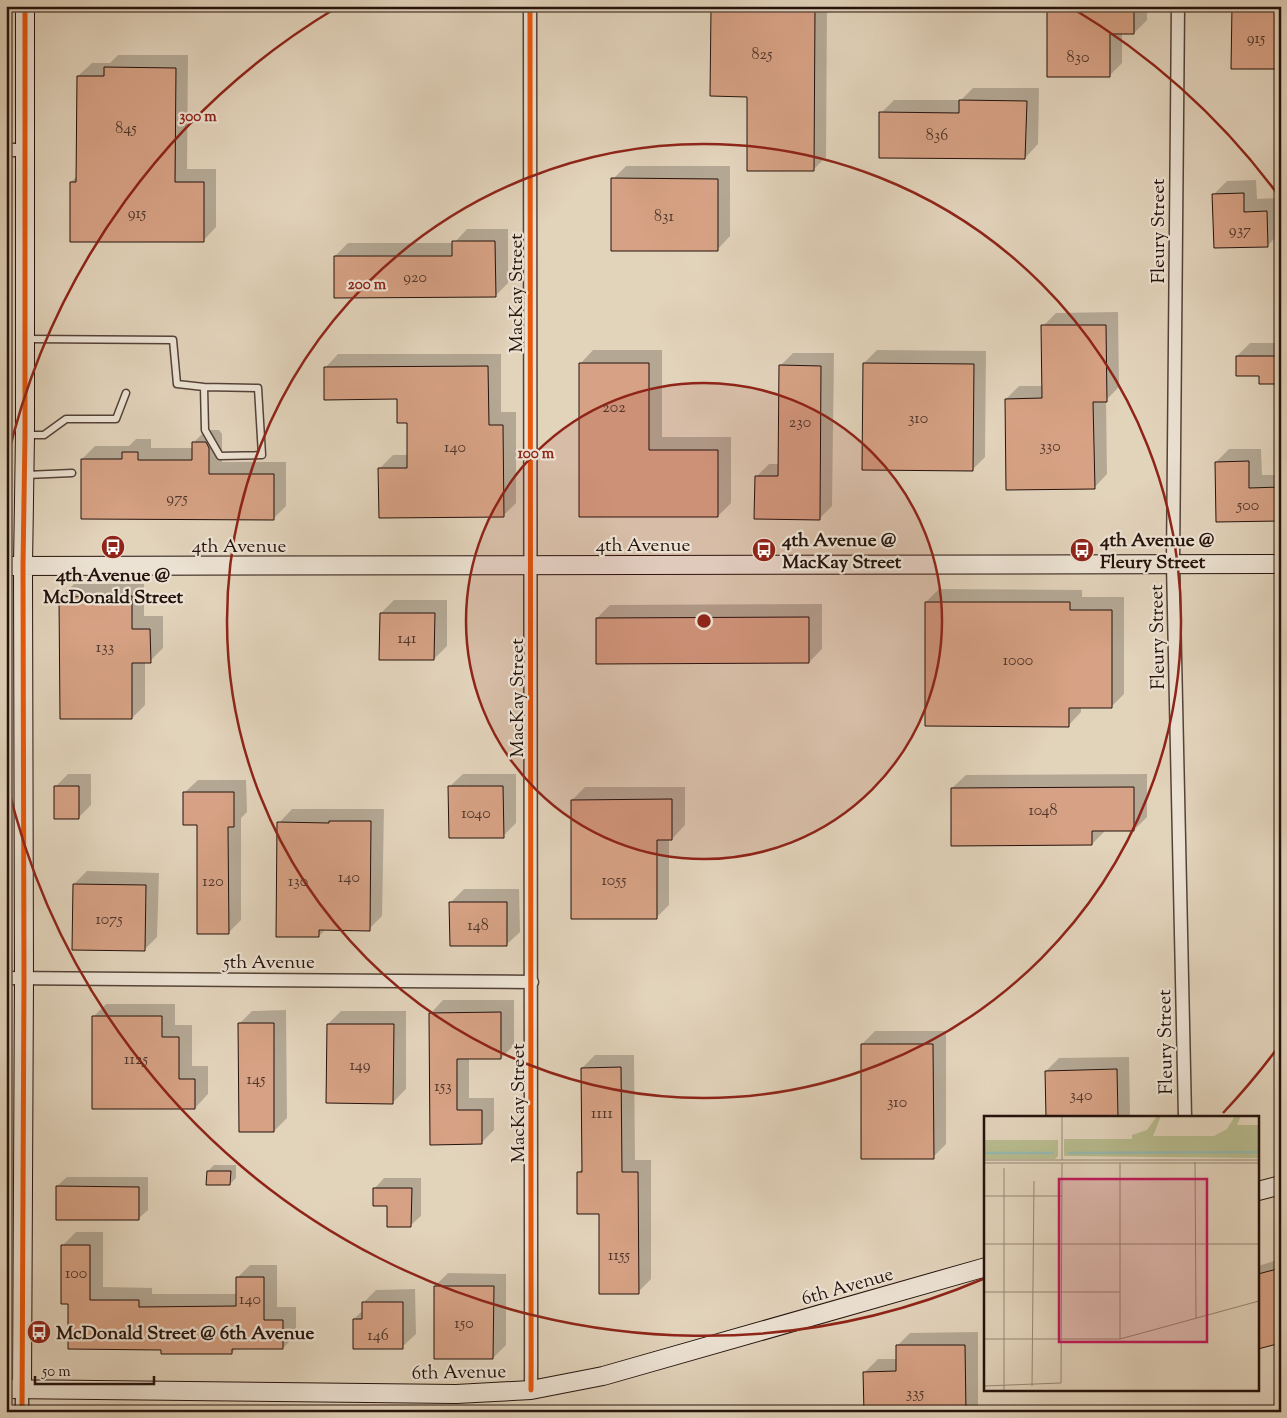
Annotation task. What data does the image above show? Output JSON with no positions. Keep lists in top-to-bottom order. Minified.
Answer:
{"streets":{"street":["Fleury Street","MacKay Street","4th Avenue","5th Avenue","6th Avenue"]},"crossings":[["Fleury Street","4th Avenue"],["MacKay Street","4th Avenue"],["MacKay Street","5th Avenue"],["MacKay Street","6th Avenue"]],"places":{"bus stop":["4th Avenue @ McDonald Street","4th Avenue @ MacKay Street","4th Avenue @ Fleury Street","McDonald Street @ 6th Avenue"]},"house_numbers":["915","825","830","845","836","915","831","937","920","202","310","230","330","140","975","500","141","133","1000","1048","1040","140","1055","120","130","1075","148","1125","149","145","153","340","310","1111","1155","100","140","150","146","335"],"scale_bar":"50 m","rings":["300 m","200 m","100 m"]}
